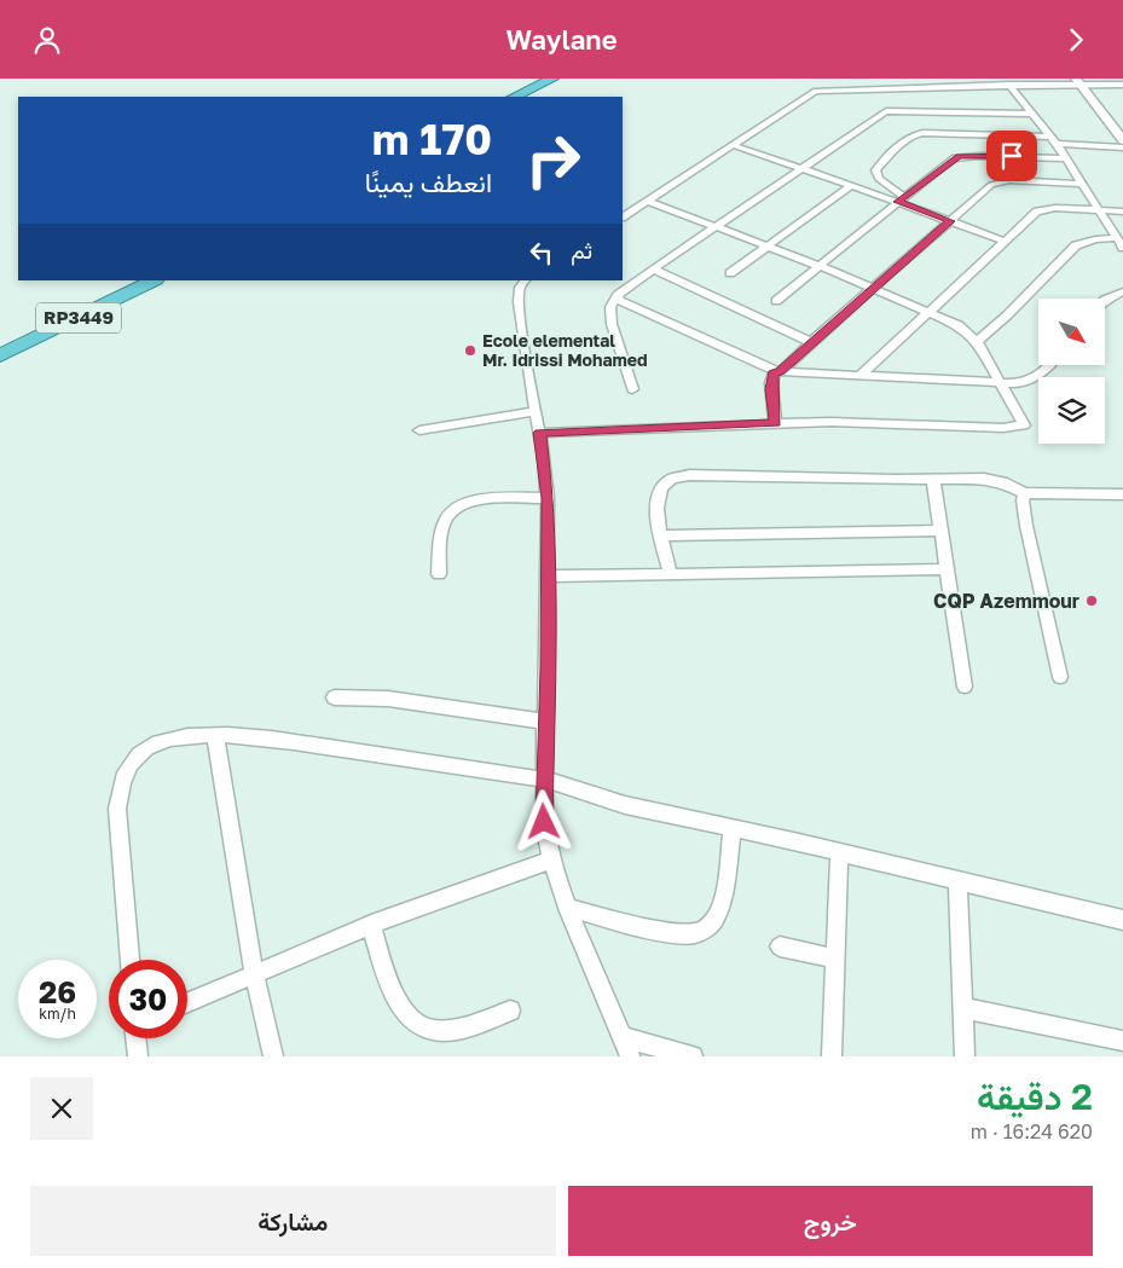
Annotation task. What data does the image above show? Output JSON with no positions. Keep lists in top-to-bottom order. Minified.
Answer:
{"streets":{"highway":["RP3449"]},"places":["Ecole elemental Mr. Idrissi Mohamed","CQP Azemmour"],"north":"bottom right","page":{"header":"Waylane","turn":["170 m","انعطف يمينًا"],"then":"ثم","speed":"26 km/h","limit":"30","heading":["2 دقيقة","620 m · 16:24"],"buttons":["خروج","مشاركة"]}}
